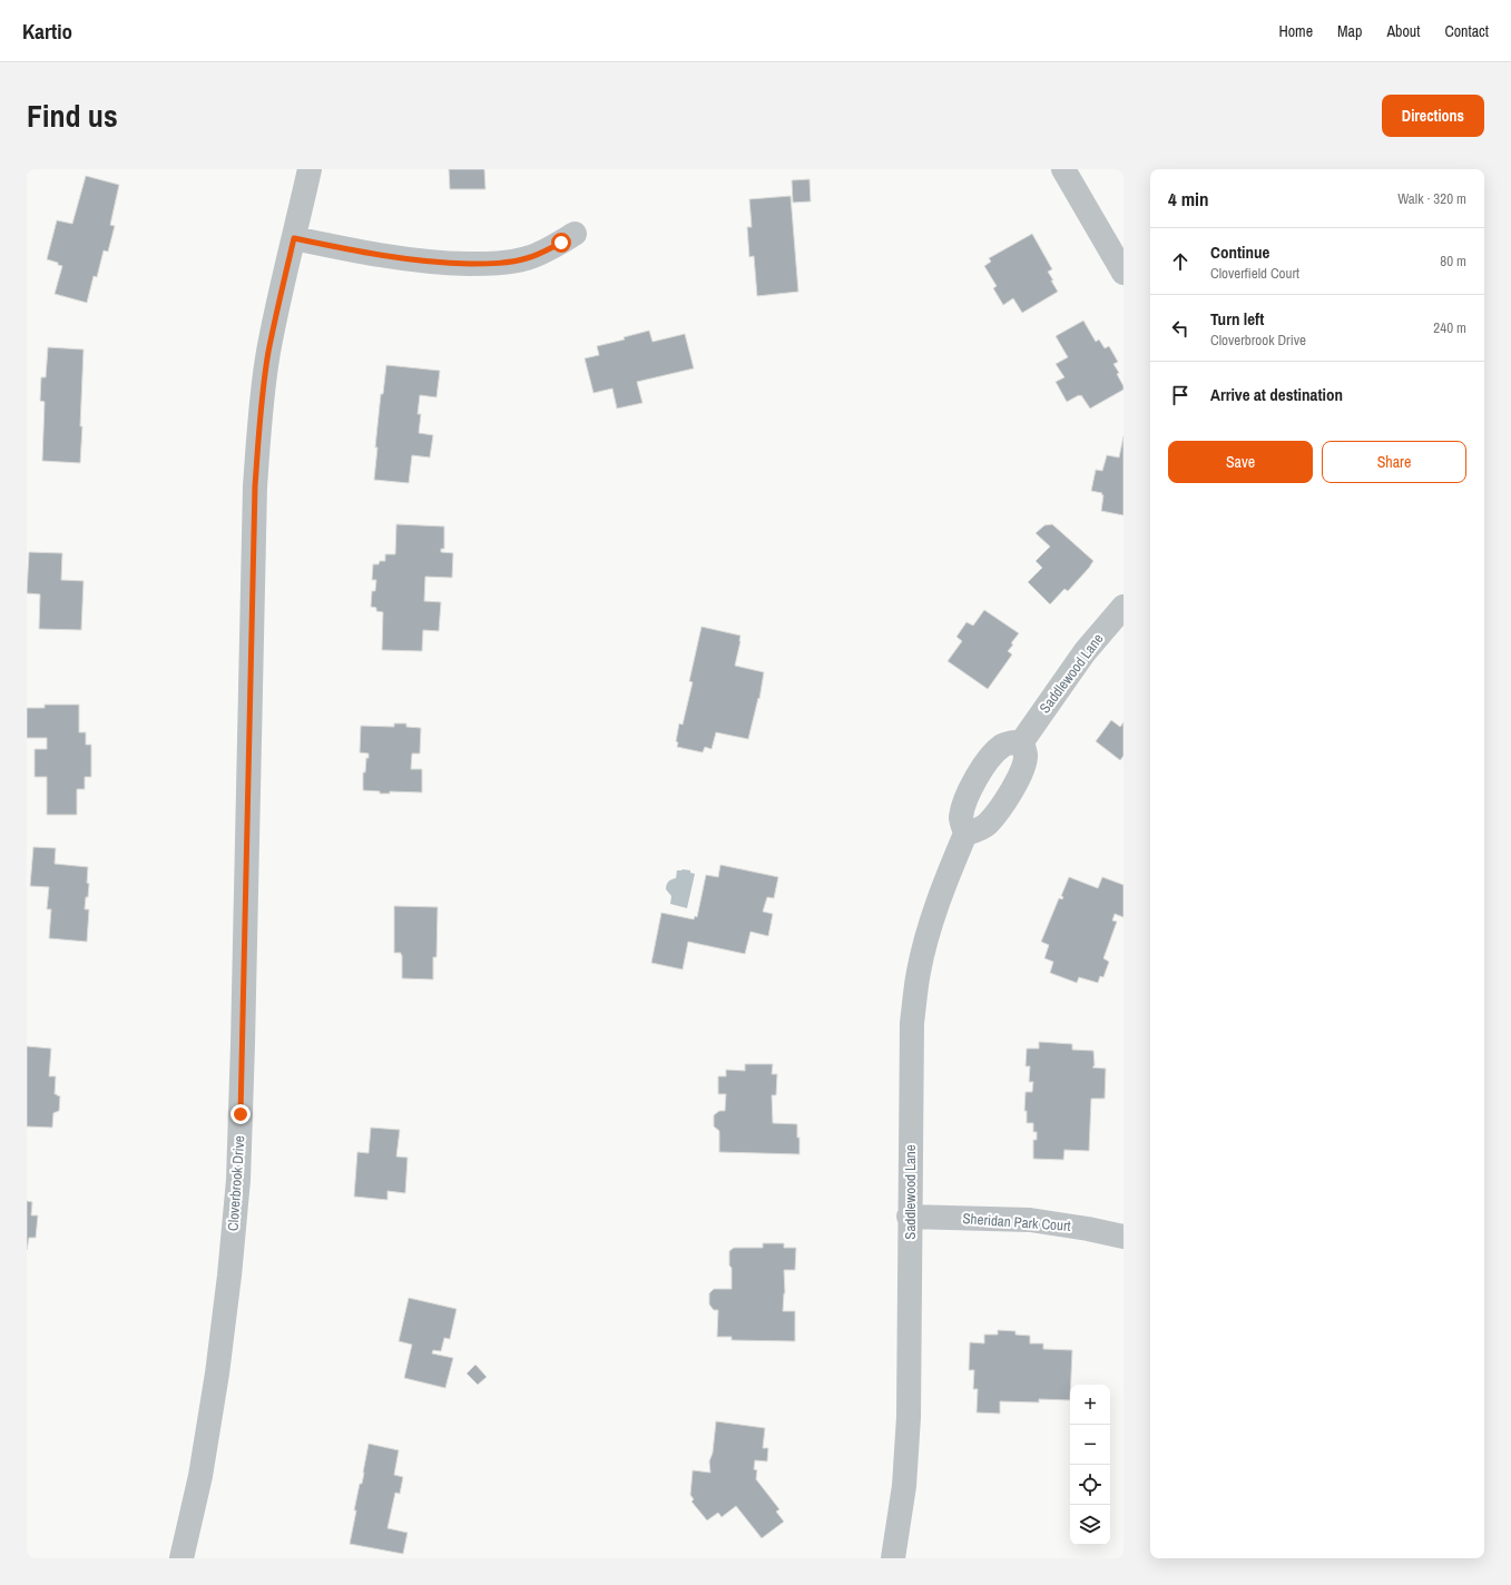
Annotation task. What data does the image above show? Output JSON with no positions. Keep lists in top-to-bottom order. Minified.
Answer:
{"streets":{"street":["Saddlewood Lane","Cloverbrook Drive","Sheridan Park Court"]},"crossings":[["Saddlewood Lane","Sheridan Park Court"]],"page":{"header":"Kartio","nav":["Home","Map","About","Contact"],"title":"Find us","buttons":["Directions",["Save","Share"]],"heading":["4 min","Walk · 320 m"],"list":[["Continue","Cloverfield Court","80 m"],["Turn left","Cloverbrook Drive","240 m"],"Arrive at destination"],"map_buttons":["+","−"]}}
